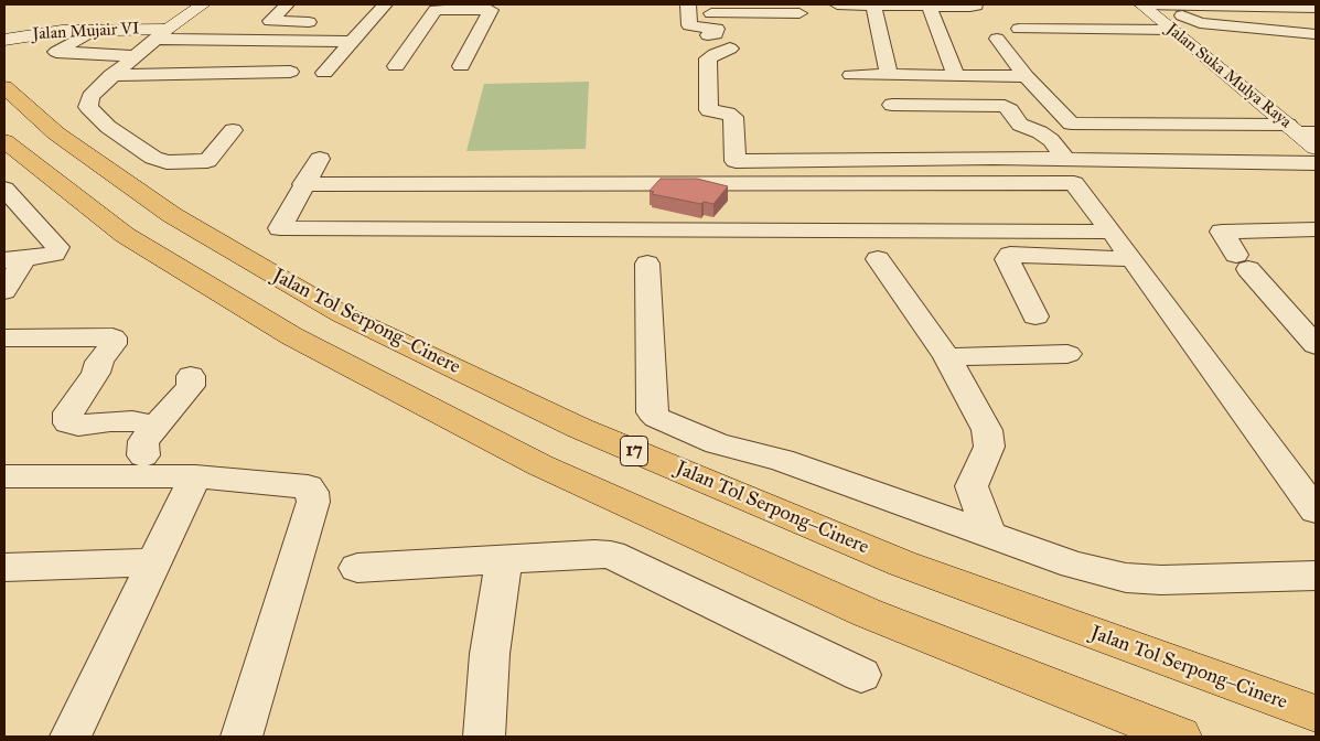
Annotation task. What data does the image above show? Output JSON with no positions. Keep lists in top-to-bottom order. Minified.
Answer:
{"streets":{"highway":["Jalan Tol Serpong–Cinere","17"],"street":["Jalan Mujair VI","Jalan Suka Mulya Raya"]}}
